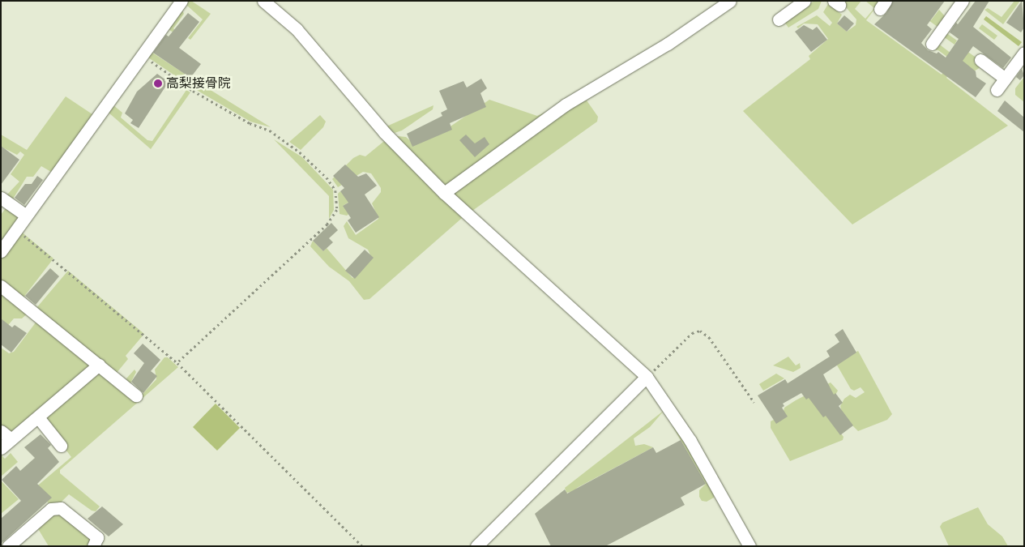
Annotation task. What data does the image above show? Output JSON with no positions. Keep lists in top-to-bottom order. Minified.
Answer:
{"places":["高梨接骨院"]}
